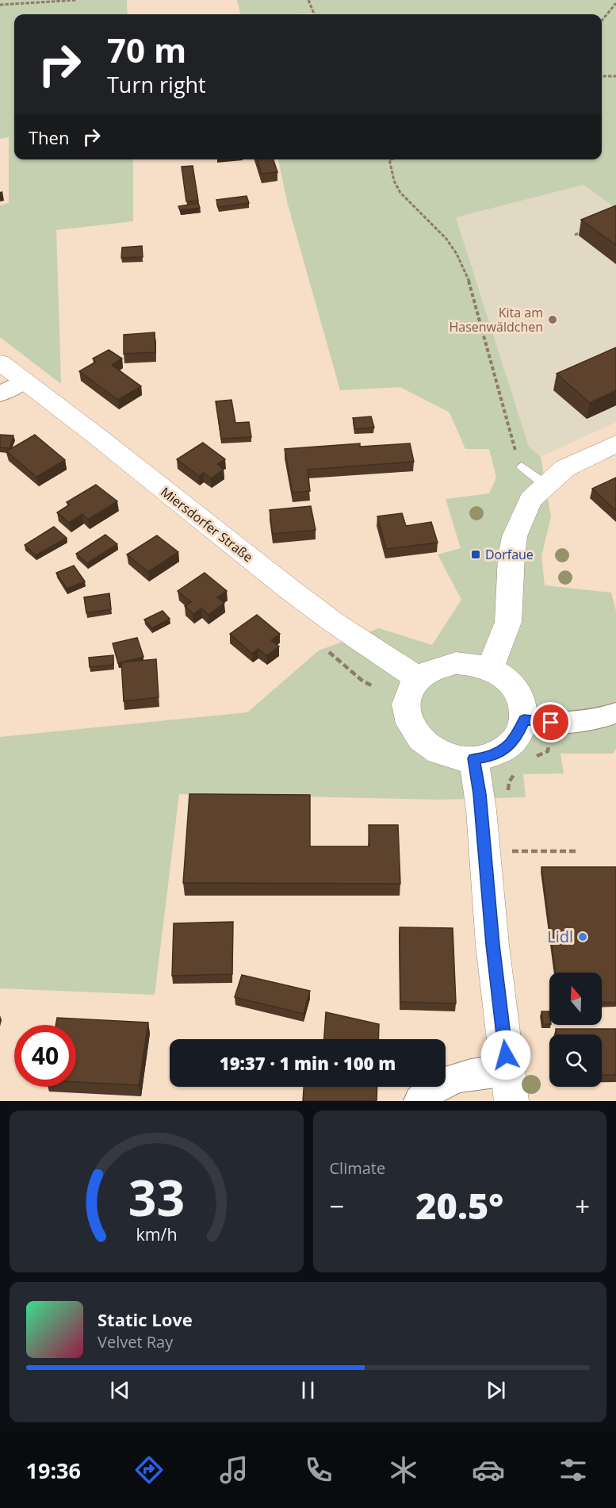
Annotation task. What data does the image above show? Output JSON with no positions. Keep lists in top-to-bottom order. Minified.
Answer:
{"streets":{"street":["Miersdorfer Straße"]},"places":{"other":["Kita am Hasenwäldchen","Lidl"],"transit":["Dorfaue"]},"north":"top","page":{"turn":["70 m","Turn right"],"then":"Then","limit":"40","trip":"19:37 · 1 min · 100 m","tile":"Climate","heat":["−","20.5°","+"],"song":["Static Love","Velvet Ray"],"tabs":"19:36","gauge":["33","km/h"]}}
